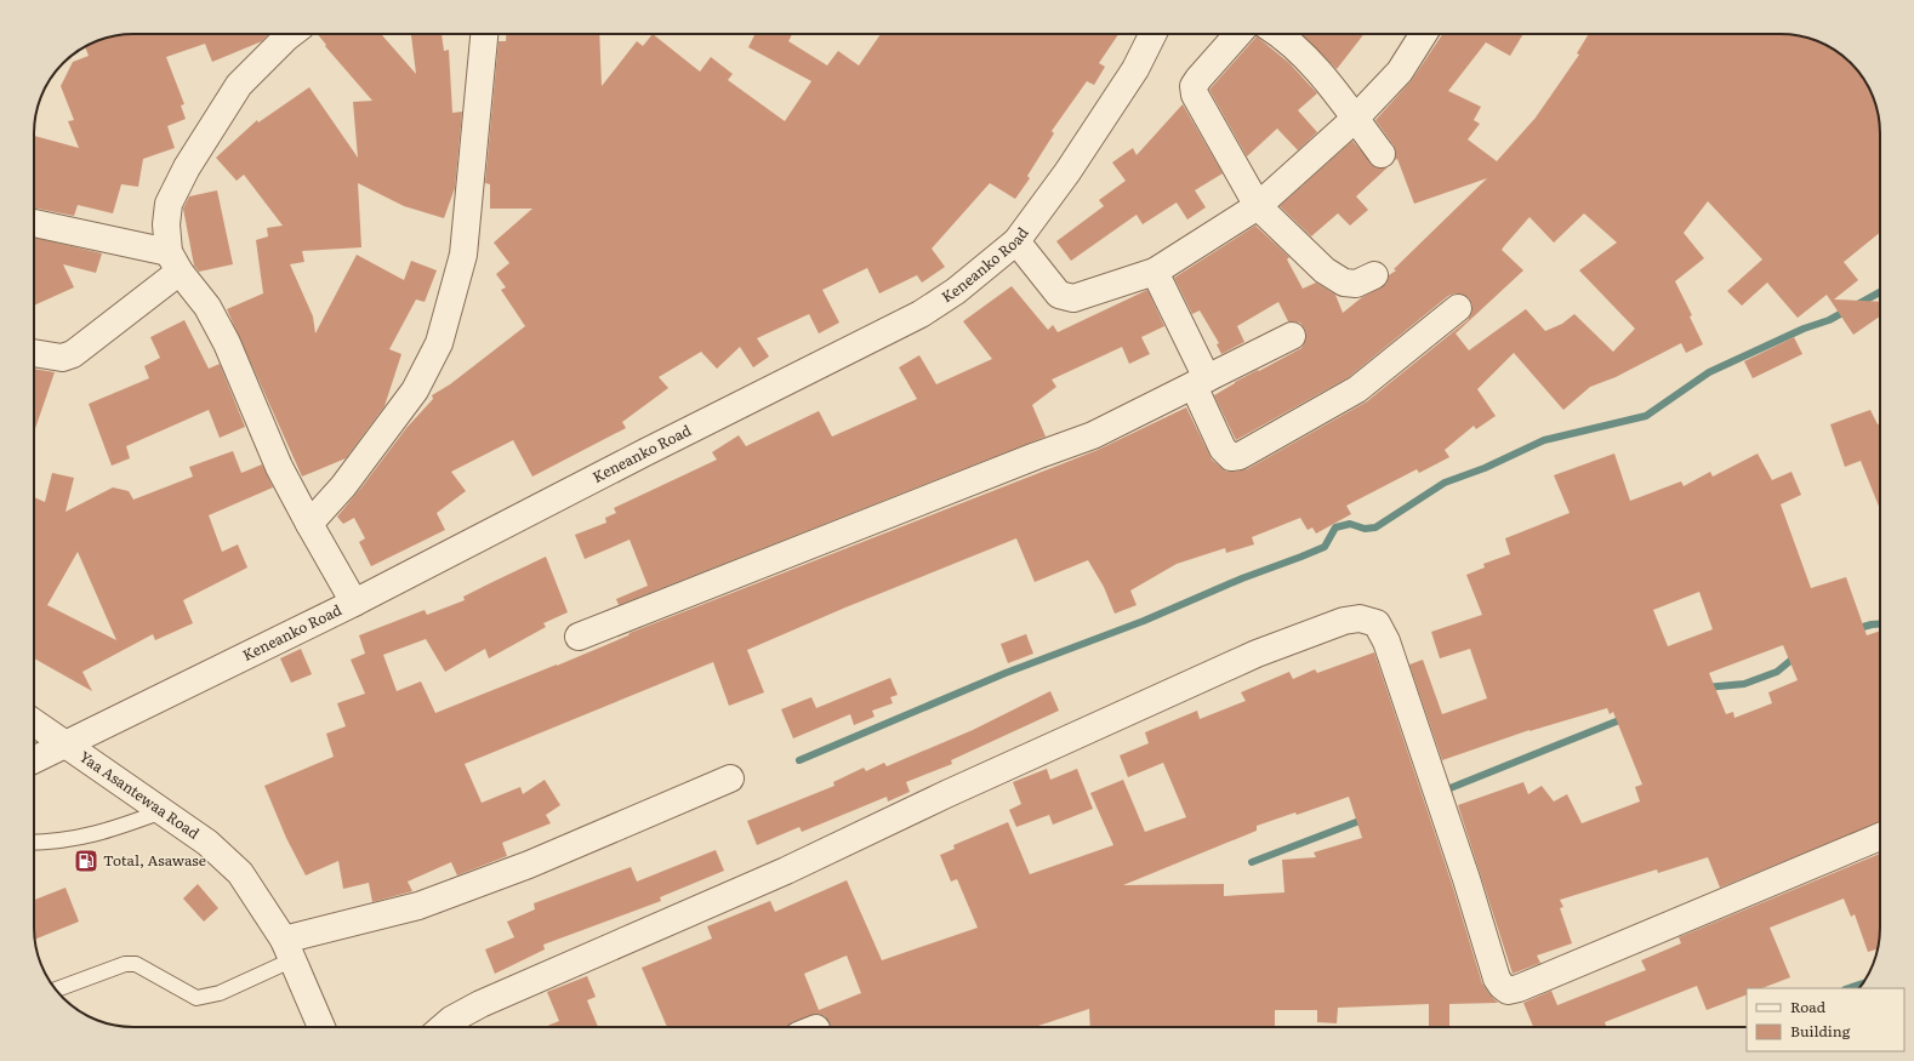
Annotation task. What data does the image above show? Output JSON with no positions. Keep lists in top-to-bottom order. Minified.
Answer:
{"streets":{"street":["Keneanko Road","Yaa Asantewaa Road"]},"crossings":[["Keneanko Road","Yaa Asantewaa Road"]],"places":{"fuel station":["Total, Asawase"]},"legend":["Road","Building"]}
